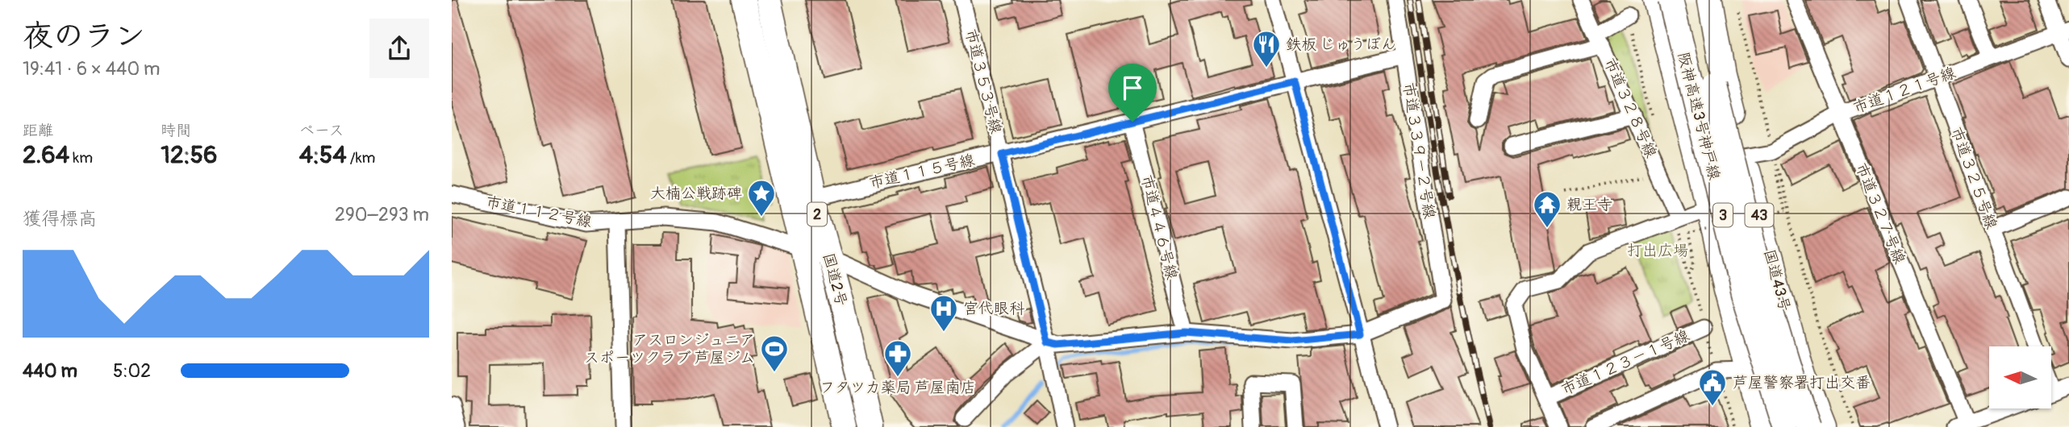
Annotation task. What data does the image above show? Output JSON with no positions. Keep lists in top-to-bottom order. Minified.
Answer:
{"streets":{"highway":["阪神高速3号神戸線","2","3","43","国道2号","国道43号"],"street":["市道３５３号線","市道１２１号線","市道３２８号線","市道３３９－２号線","市道１１５号線","市道３２５号線","市道１１２号線","市道３２７号線","市道４４６号線","市道１２３－１号線"]},"crossings":[["市道３５３号線","市道１１５号線"],["市道３５３号線","市道１１２号線"],["市道１２１号線","市道３２５号線"],["市道１２１号線","市道３２７号線"],["市道１２１号線","国道43号"],["市道３３９－２号線","市道１１５号線"],["市道３３９－２号線","市道１１２号線"],["市道１１５号線","市道４４６号線"],["市道１１５号線","国道2号"],["市道１１２号線","市道４４６号線"],["市道１１２号線","国道2号"]],"parks":["打出広場"],"places":{"restaurant":["鉄板 じゅうぼん"],"place":["大楠公戦跡碑"],"temple":["親王寺"],"hospital":["宮代眼科"],"sports":["アスロンジュニア スポーツクラブ 芦屋ジム"],"pharmacy":["フタツカ薬局 芦屋南店"],"public building":["芦屋警察署打出交番"]},"north":"left","page":{"heading":["夜のラン","19:41 · 6 × 440 m"],"stats":[["距離","2.64 km"],["時間","12:56"],["ペース","4:54 /km"]],"chart":["獲得標高","290–293 m"],"list":[{"name":"440 m","note":"5:02"}]}}
